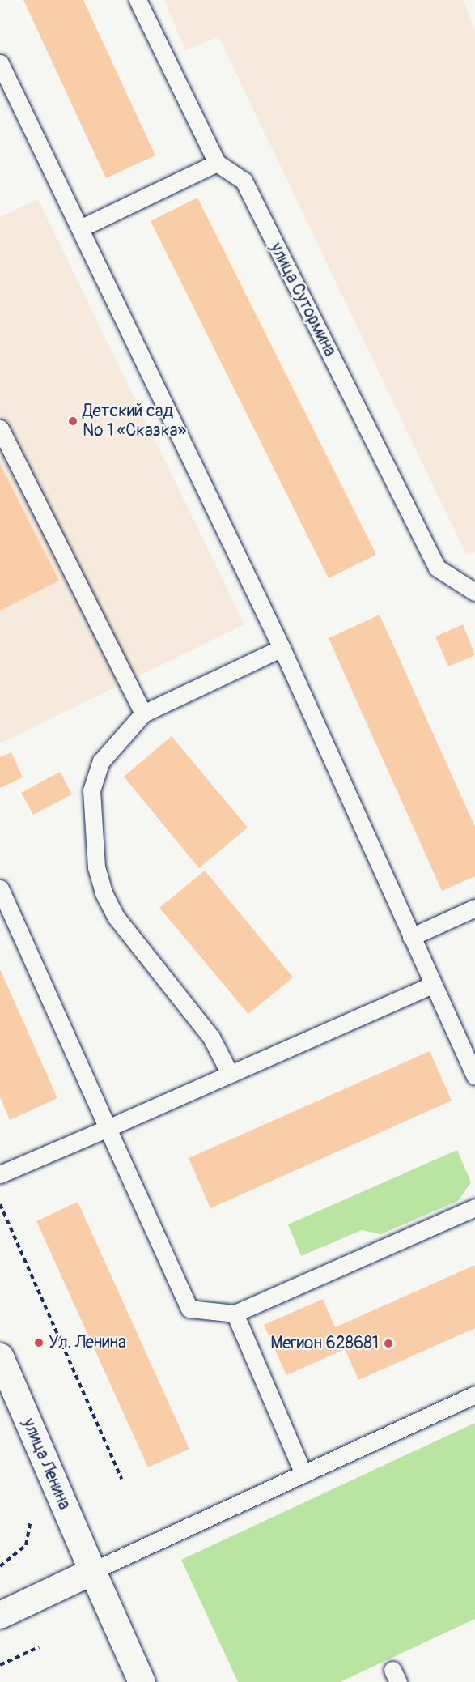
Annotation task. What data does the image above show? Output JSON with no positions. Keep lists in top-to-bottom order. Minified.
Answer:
{"streets":{"main road":["улица Ленина"],"lane":["улица Сутормина"]},"places":["Детский сад № 1 «Сказка»","Ул. Ленина","Мегион 628681"]}
